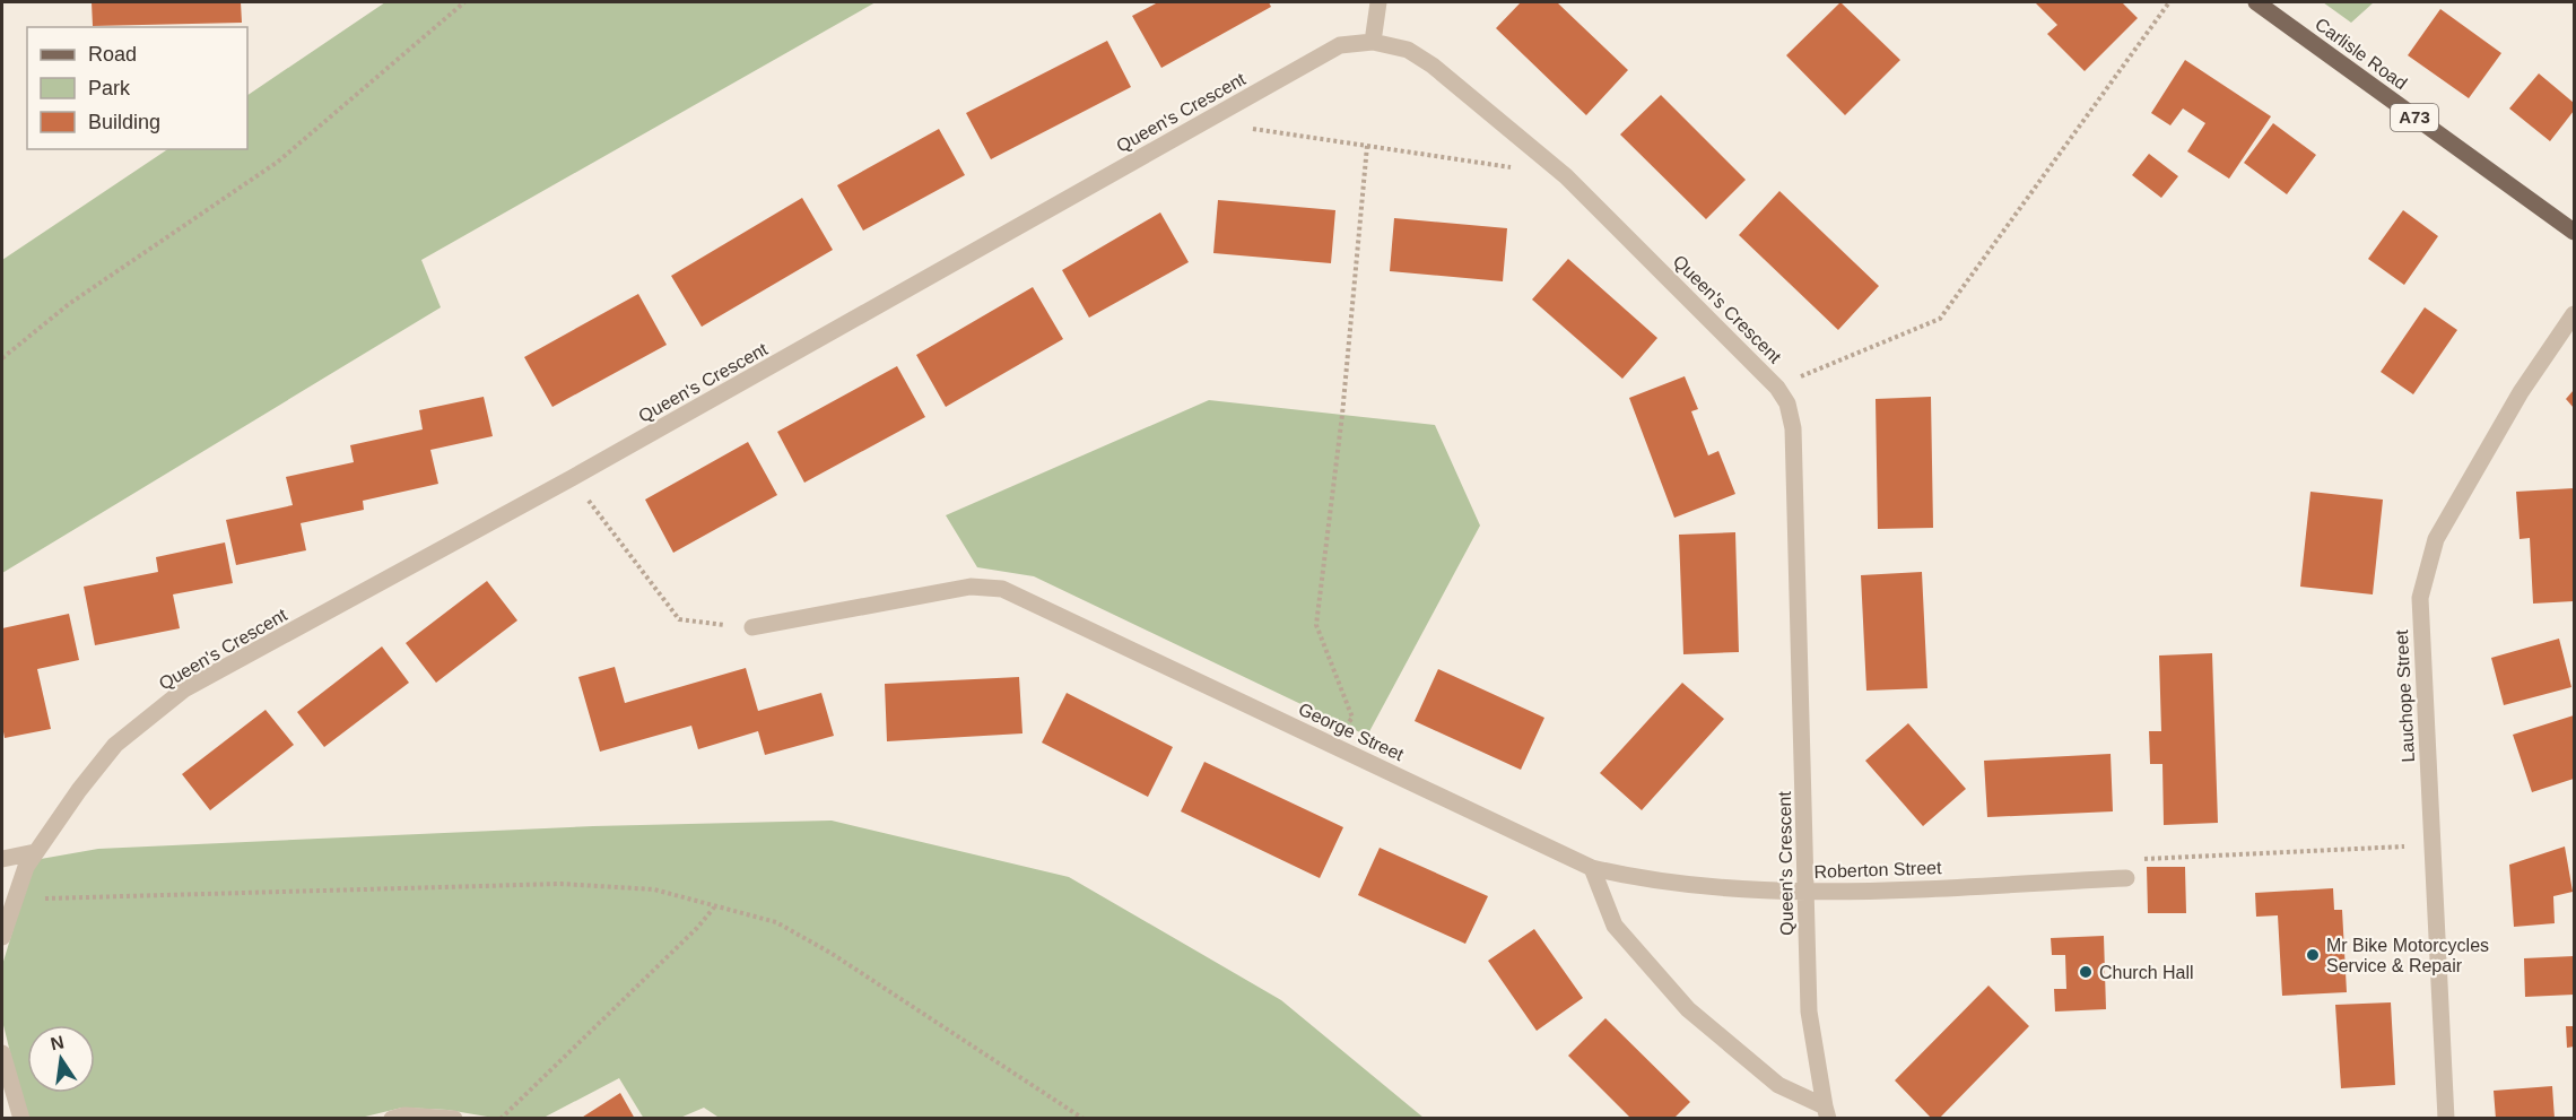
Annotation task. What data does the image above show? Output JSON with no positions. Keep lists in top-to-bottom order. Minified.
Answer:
{"streets":{"main road":["Carlisle Road","A73"],"street":["Queen's Crescent","Lauchope Street","George Street","Roberton Street"]},"crossings":[["Queen's Crescent","Roberton Street"],["George Street","Roberton Street"]],"places":["Mr Bike Motorcycles Service & Repair","Church Hall"],"legend":["Road","Park","Building"],"north":"top"}
